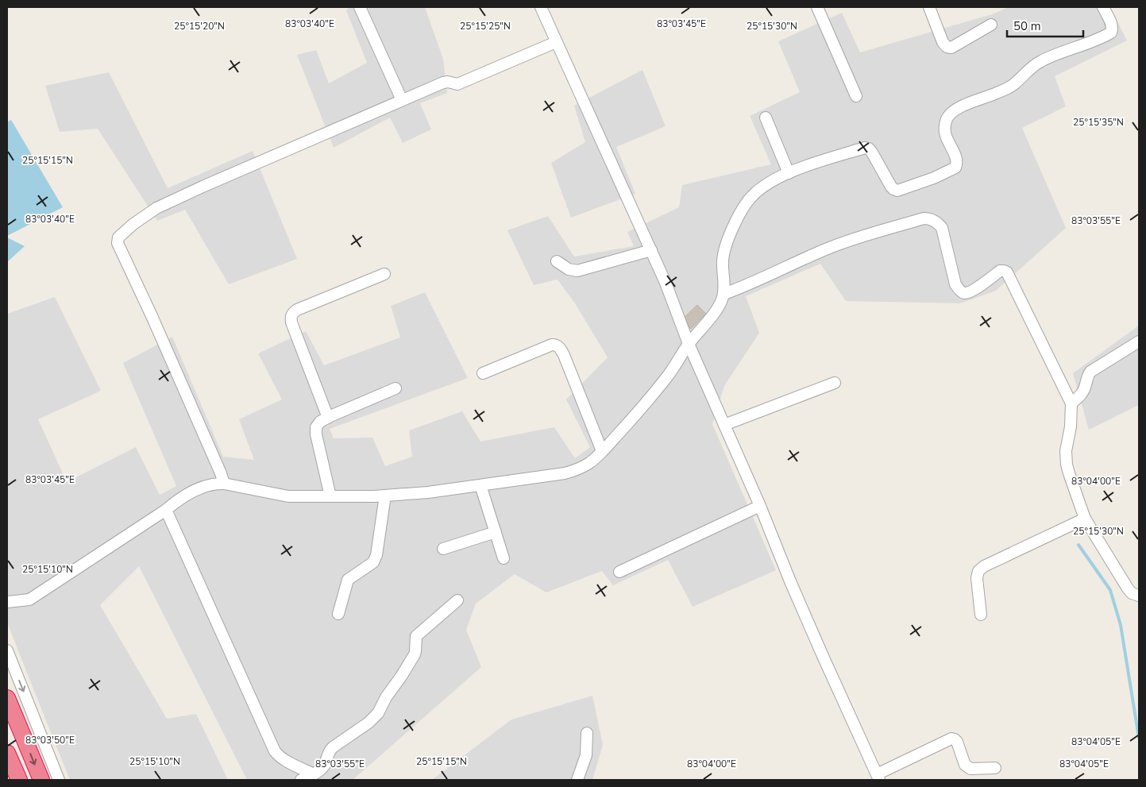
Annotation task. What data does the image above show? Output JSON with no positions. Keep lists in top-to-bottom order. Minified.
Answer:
{"scale_bar":"50 m","coordinates":["83°03'40\"E","83°03'45\"E","25°15'20\"N","25°15'25\"N","25°15'30\"N","25°15'35\"N","25°15'15\"N","83°03'55\"E","83°04'00\"E","25°15'10\"N","83°03'50\"E","83°04'05\"E"]}
